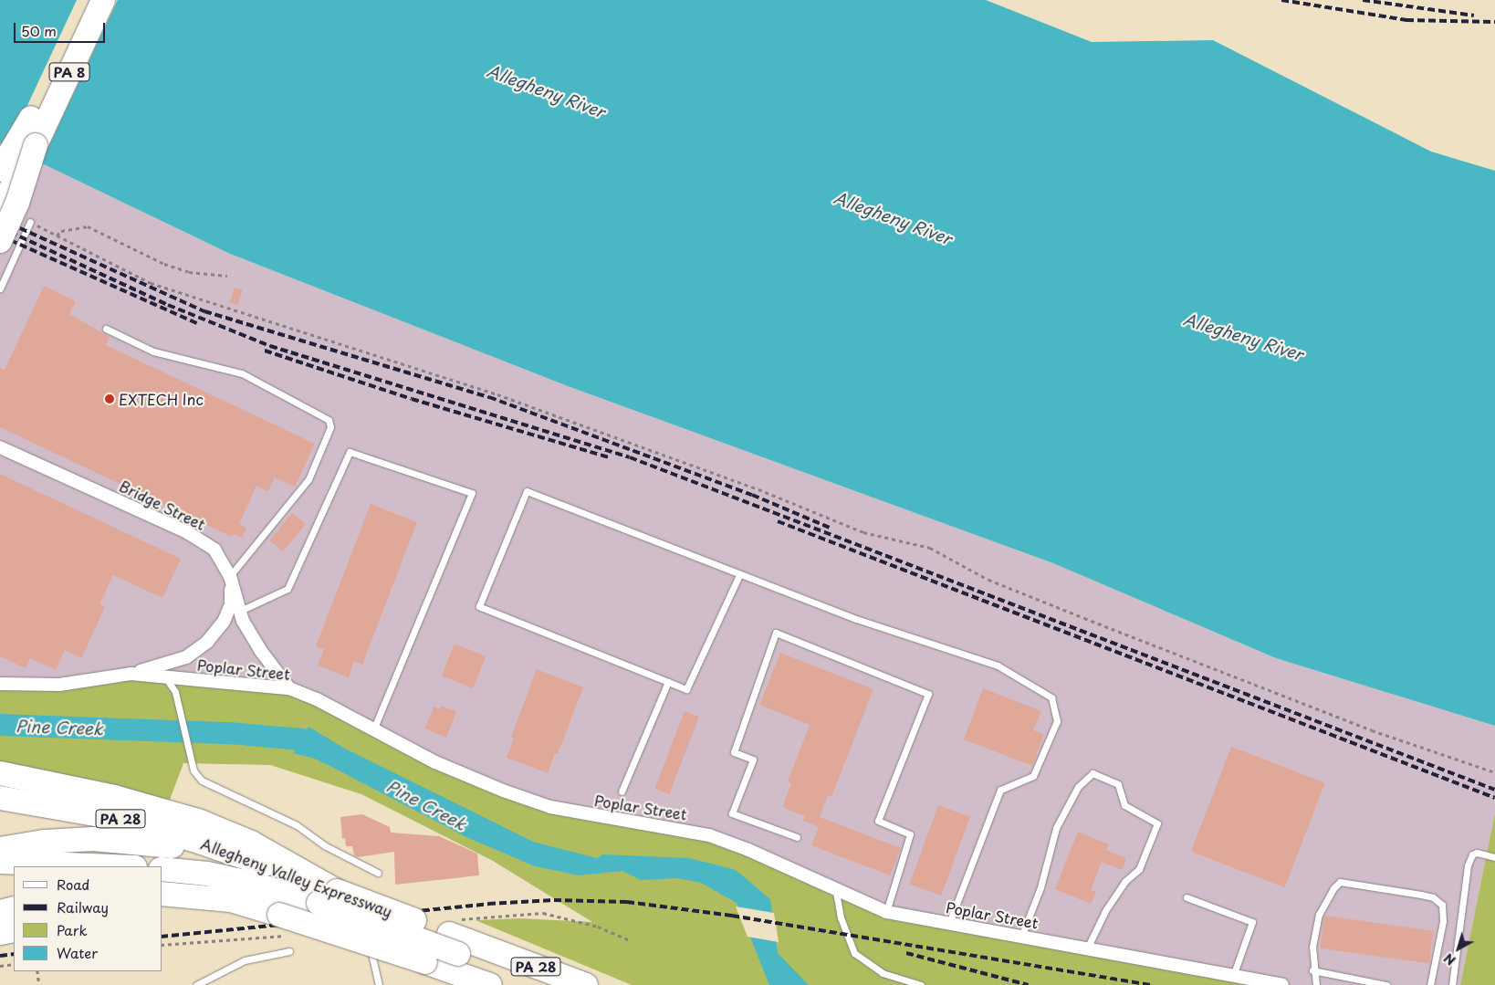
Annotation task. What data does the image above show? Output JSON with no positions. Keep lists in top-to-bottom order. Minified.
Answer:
{"streets":{"highway":["PA 8","PA 28","Allegheny Valley Expressway"],"street":["Bridge Street","Poplar Street"]},"crossings":[["Bridge Street","Poplar Street"]],"water":["Allegheny River","Pine Creek"],"places":["EXTECH Inc"],"legend":["Road","Railway","Park","Water"],"scale_bar":"50 m","north":"bottom left"}
